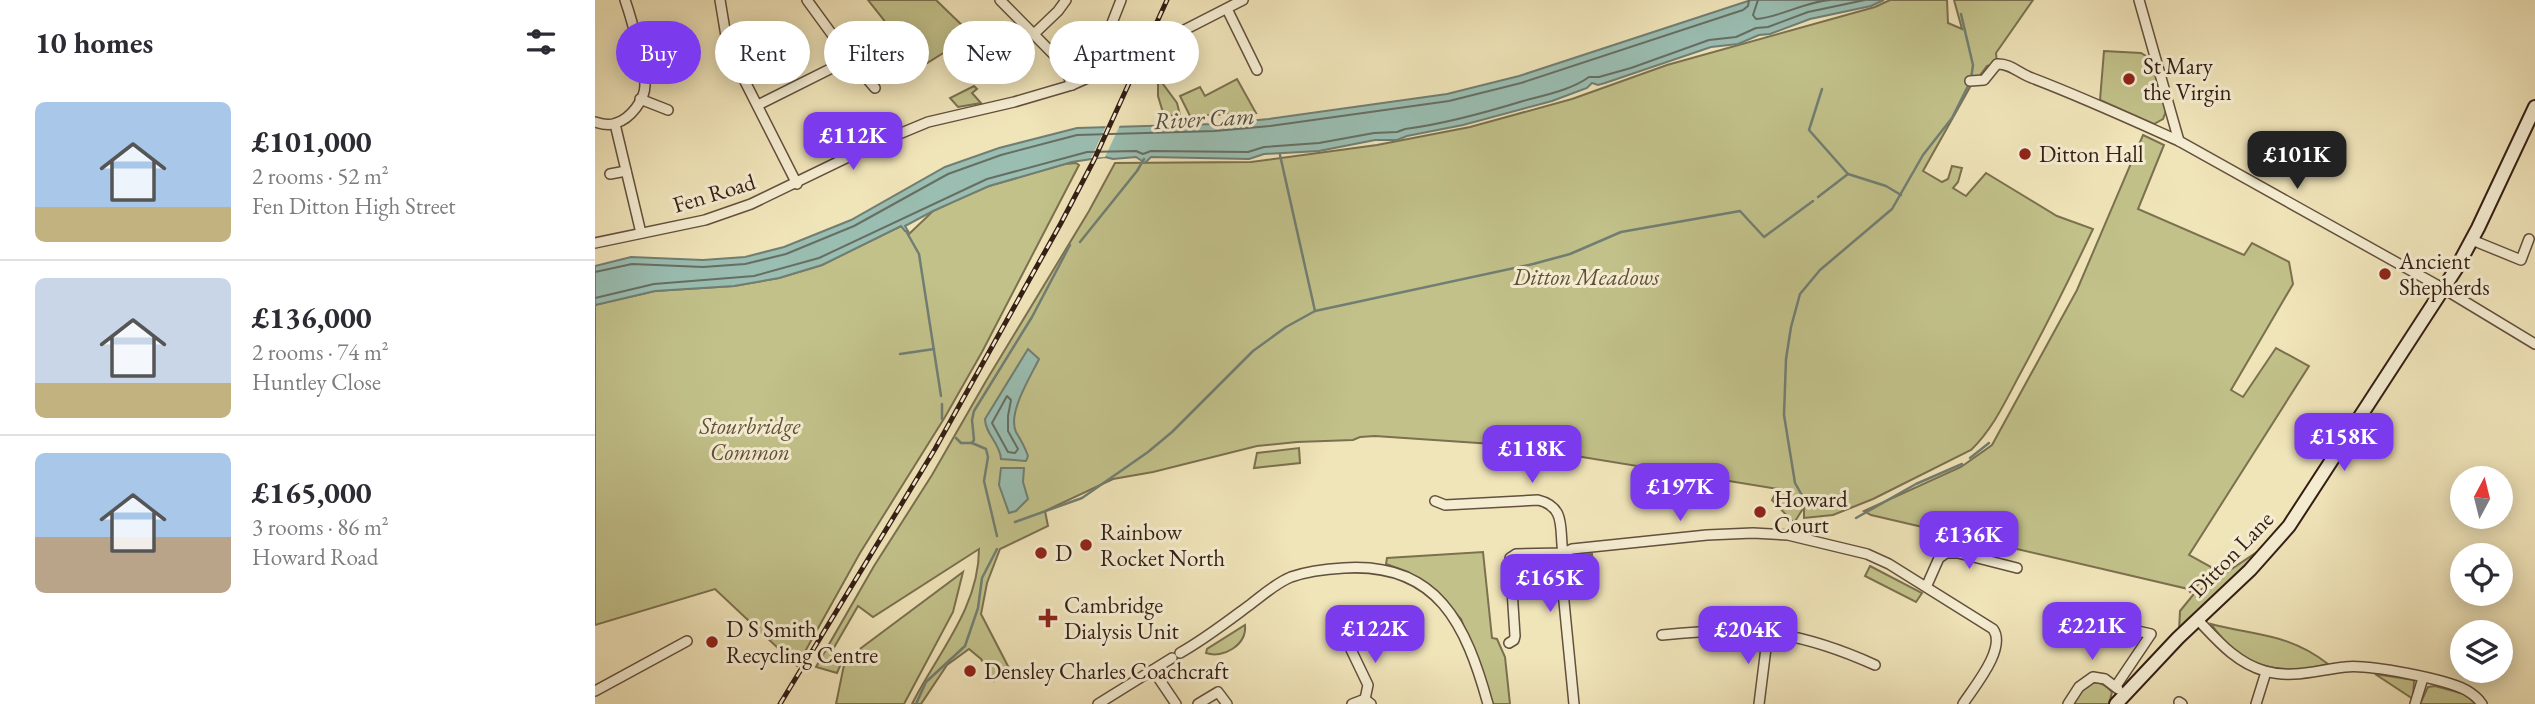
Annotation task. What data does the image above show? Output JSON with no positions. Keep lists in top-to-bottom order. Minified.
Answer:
{"streets":{"main road":["Ditton Lane"],"street":["Fen Road"]},"water":["River Cam"],"parks":["Ditton Meadows","Stourbridge Common"],"places":{"other":["St Mary the Virgin","Ditton Hall","Ancient Shepherds","Howard Court","Rainbow Rocket North","D","D S Smith Recycling Centre","Densley Charles Coachcraft"],"health":["Cambridge Dialysis Unit"]},"north":"top","page":{"heading":"10 homes","chip":["Buy","Rent","Filters","New","Apartment"],"list":[{"name":"£101,000","note":"2 rooms · 52 m² · Fen Ditton High Street"},{"name":"£136,000","note":"2 rooms · 74 m² · Huntley Close"},{"name":"£165,000","note":"3 rooms · 86 m² · Howard Road"}],"price":["£112K","£101K","£158K","£118K","£197K","£136K","£165K","£221K","£122K","£204K"]}}
